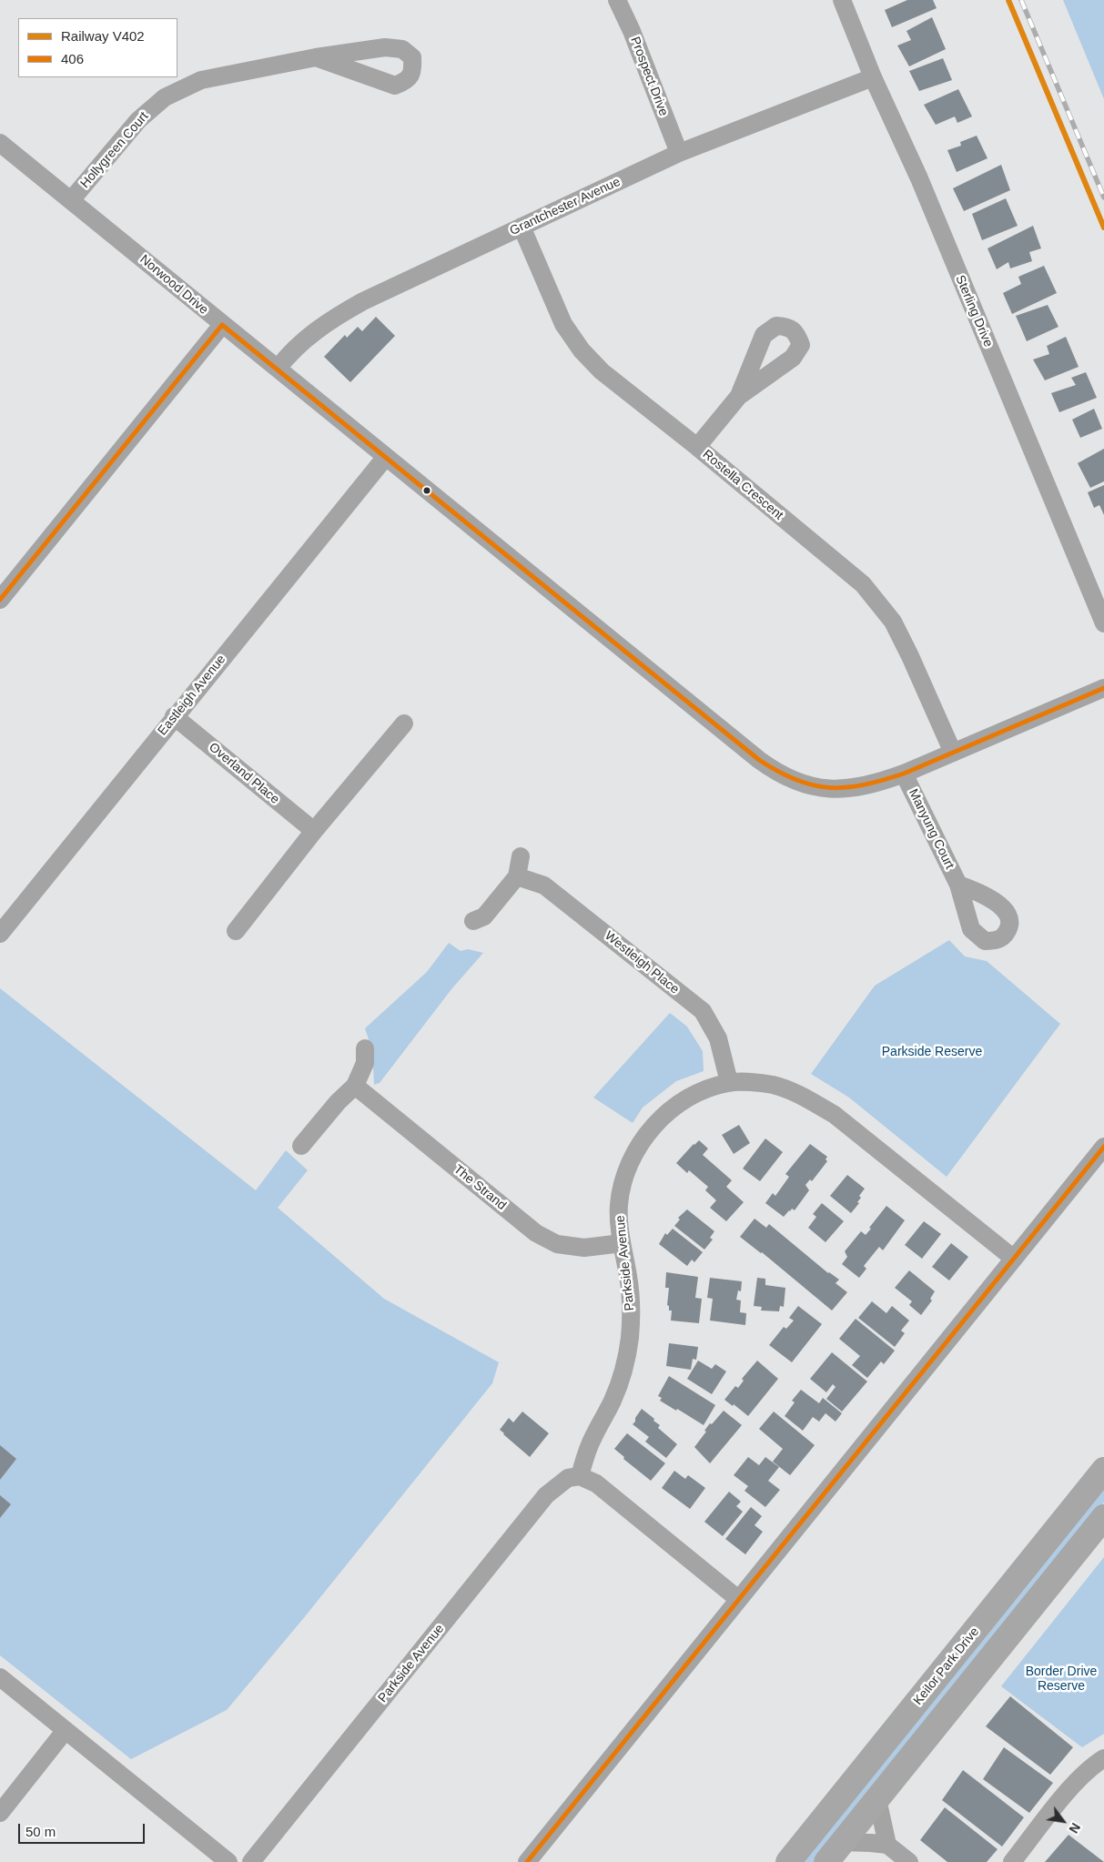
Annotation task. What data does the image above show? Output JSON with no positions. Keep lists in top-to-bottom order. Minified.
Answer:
{"streets":{"main road":["Keilor Park Drive"],"street":["Prospect Drive","Hollygreen Court","Grantchester Avenue","Norwood Drive","Sterling Drive","Rostella Crescent","Eastleigh Avenue","Overland Place","Manyung Court","Westleigh Place","The Strand","Parkside Avenue"]},"crossings":[["Prospect Drive","Grantchester Avenue"],["Hollygreen Court","Norwood Drive"],["Grantchester Avenue","Norwood Drive"],["Grantchester Avenue","Sterling Drive"],["Grantchester Avenue","Rostella Crescent"],["Norwood Drive","Rostella Crescent"],["Norwood Drive","Eastleigh Avenue"],["Norwood Drive","Manyung Court"],["Eastleigh Avenue","Overland Place"],["Westleigh Place","Parkside Avenue"],["The Strand","Parkside Avenue"]],"parks":["Parkside Reserve","Border Drive Reserve"],"lines":["rail line V402","transit line 406"],"legend":["Railway V402","406"],"scale_bar":"50 m","north":"bottom right"}
